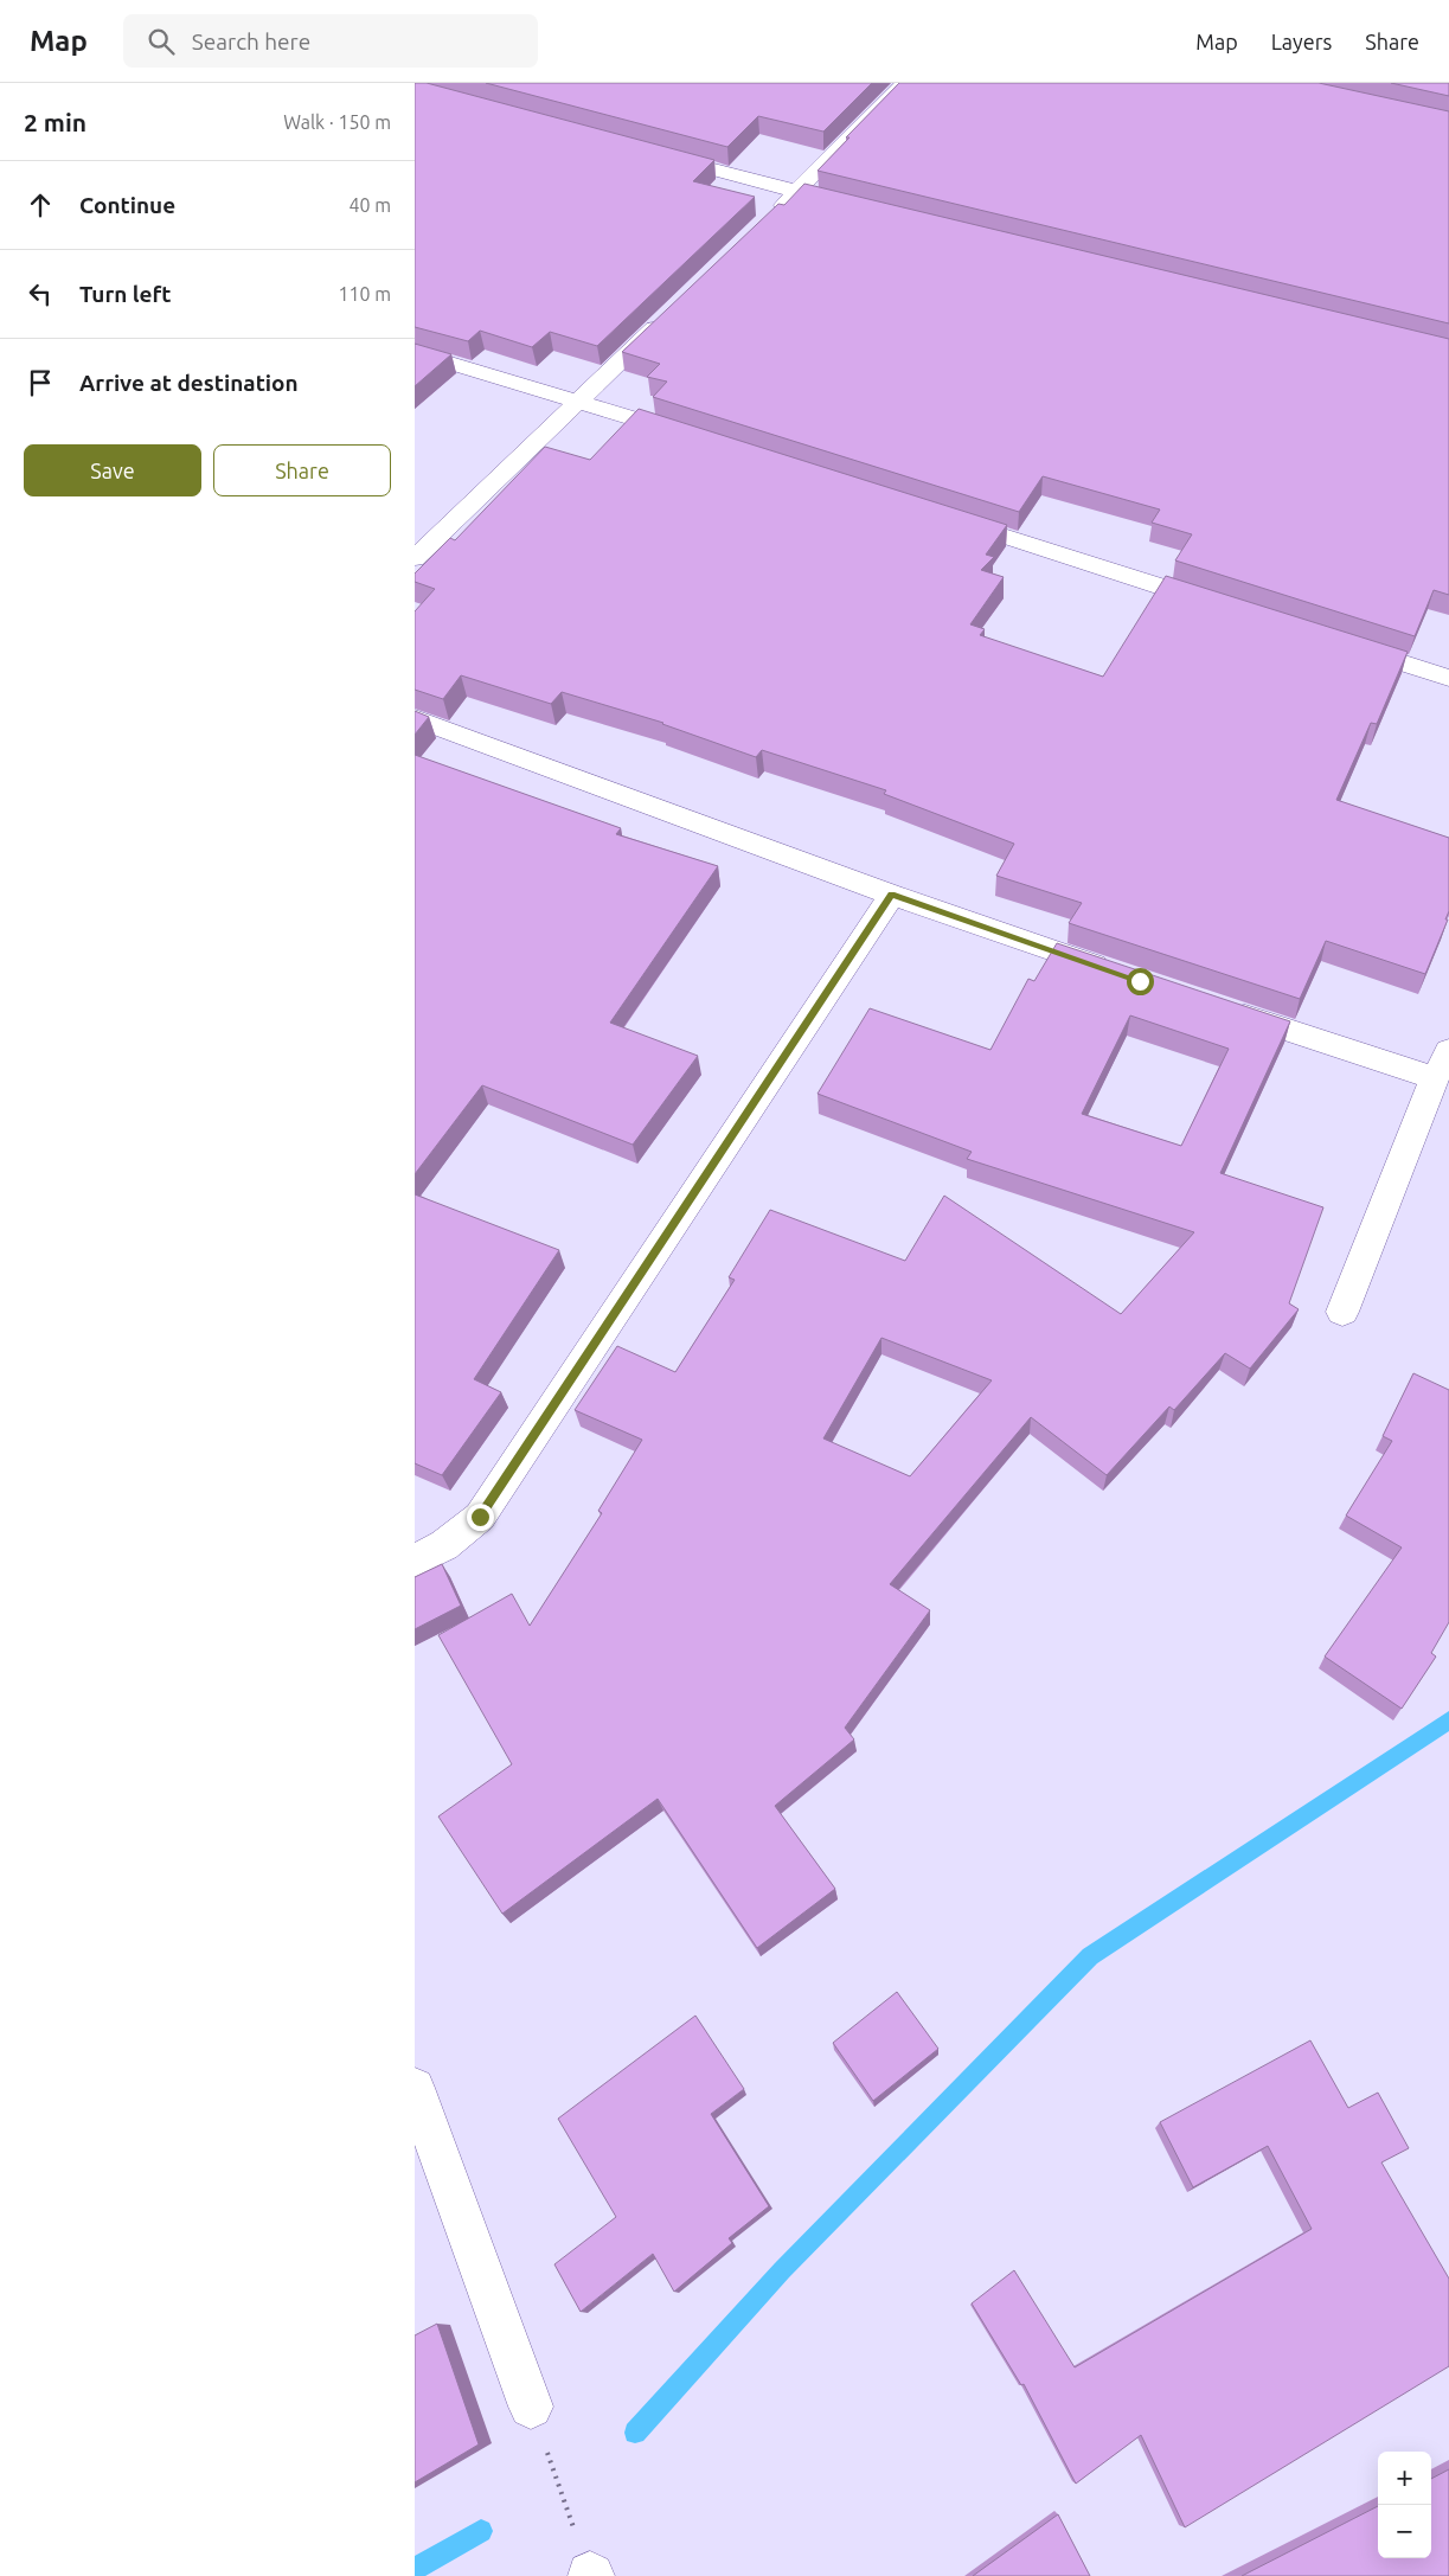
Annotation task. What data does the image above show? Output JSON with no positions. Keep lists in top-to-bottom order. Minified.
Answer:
{"page":{"header":"Map","search":"Search here","nav":["Map","Layers","Share"],"heading":["2 min","Walk · 150 m"],"list":[["Continue","40 m"],["Turn left","110 m"],"Arrive at destination"],"buttons":["Save","Share"],"map_buttons":["+","−"]}}
